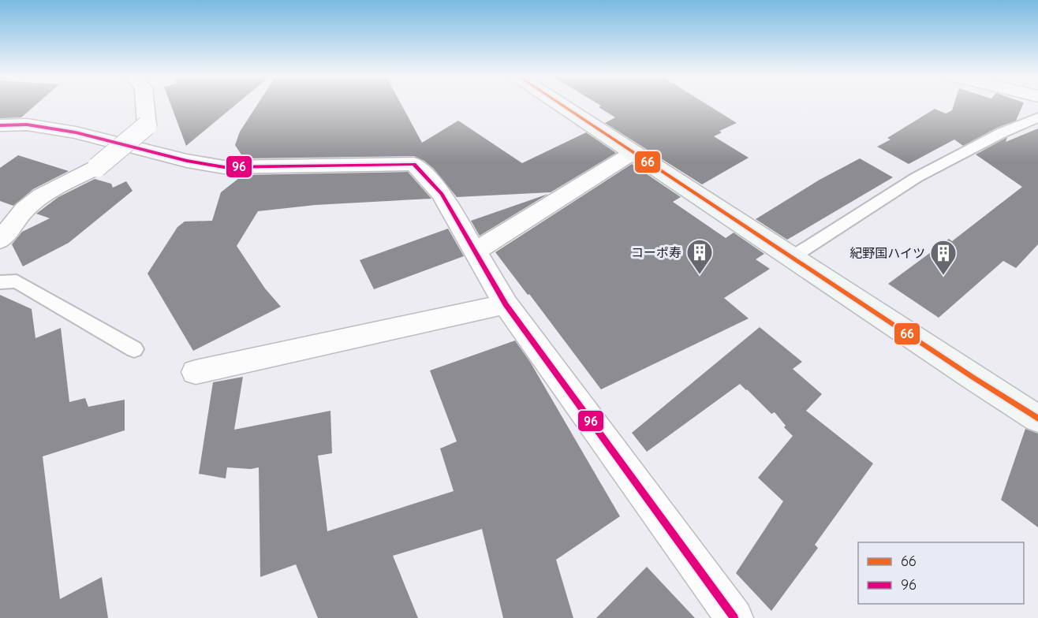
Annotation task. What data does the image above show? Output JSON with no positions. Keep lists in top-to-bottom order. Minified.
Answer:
{"places":{"building":["コーポ寿","紀野国ハイツ"]},"lines":["transit line 66","transit line 96"],"legend":["66","96"]}
